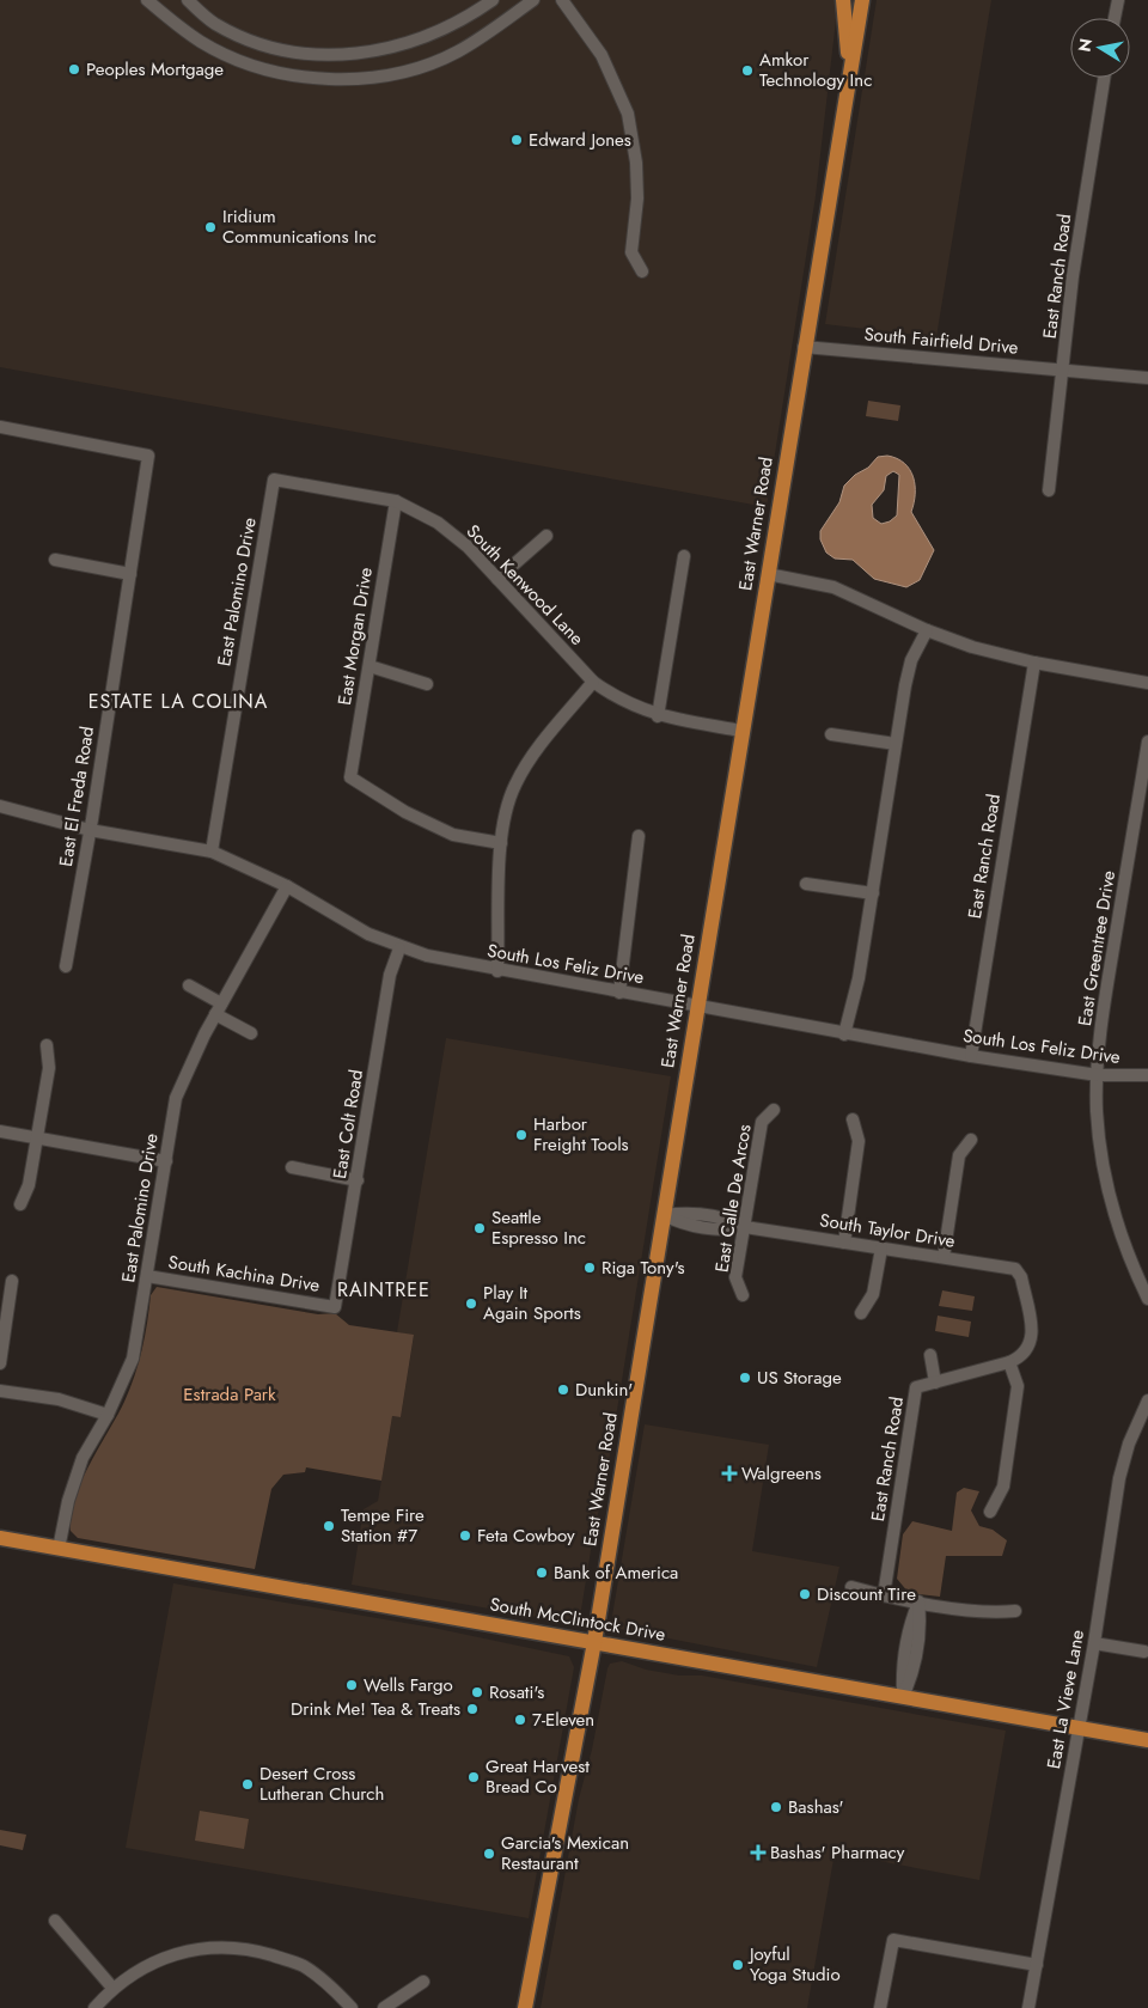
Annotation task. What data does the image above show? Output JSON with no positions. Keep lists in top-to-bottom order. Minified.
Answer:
{"streets":{"main road":["East Warner Road","South McClintock Drive"],"street":["East Ranch Road","South Fairfield Drive","South Kenwood Lane","East Palomino Drive","East Morgan Drive","East El Freda Road","East Greentree Drive","South Los Feliz Drive","East Colt Road","East Calle De Arcos","South Taylor Drive","South Kachina Drive","East La Vieve Lane"]},"crossings":[["East Ranch Road","South Fairfield Drive"],["East Ranch Road","South Los Feliz Drive"],["East Ranch Road","South Taylor Drive"],["South Fairfield Drive","East Warner Road"],["East Warner Road","South Kenwood Lane"],["East Warner Road","South Los Feliz Drive"],["East Warner Road","South Taylor Drive"],["East Warner Road","South McClintock Drive"],["South Kenwood Lane","East Palomino Drive"],["South Kenwood Lane","East Morgan Drive"],["East Palomino Drive","South Los Feliz Drive"],["East Palomino Drive","South Kachina Drive"],["East Palomino Drive","South McClintock Drive"],["East El Freda Road","South Los Feliz Drive"],["East Greentree Drive","South Los Feliz Drive"],["South Los Feliz Drive","East Colt Road"],["East Colt Road","South Kachina Drive"],["East Calle De Arcos","South Taylor Drive"],["South McClintock Drive","East La Vieve Lane"]],"districts":["ESTATE LA COLINA","RAINTREE"],"parks":["Estrada Park"],"places":{"other":["Peoples Mortgage","Amkor Technology Inc","Edward Jones","Iridium Communications Inc","Harbor Freight Tools","Seattle Espresso Inc","Riga Tony's","Play It Again Sports","US Storage","Dunkin'","Tempe Fire Station #7","Feta Cowboy","Bank of America","Discount Tire","Wells Fargo","Rosati's","Drink Me! Tea & Treats","7-Eleven","Great Harvest Bread Co","Desert Cross Lutheran Church","Bashas'","Garcia's Mexican Restaurant","Joyful Yoga Studio"],"health":["Walgreens","Bashas' Pharmacy"]},"north":"left"}
